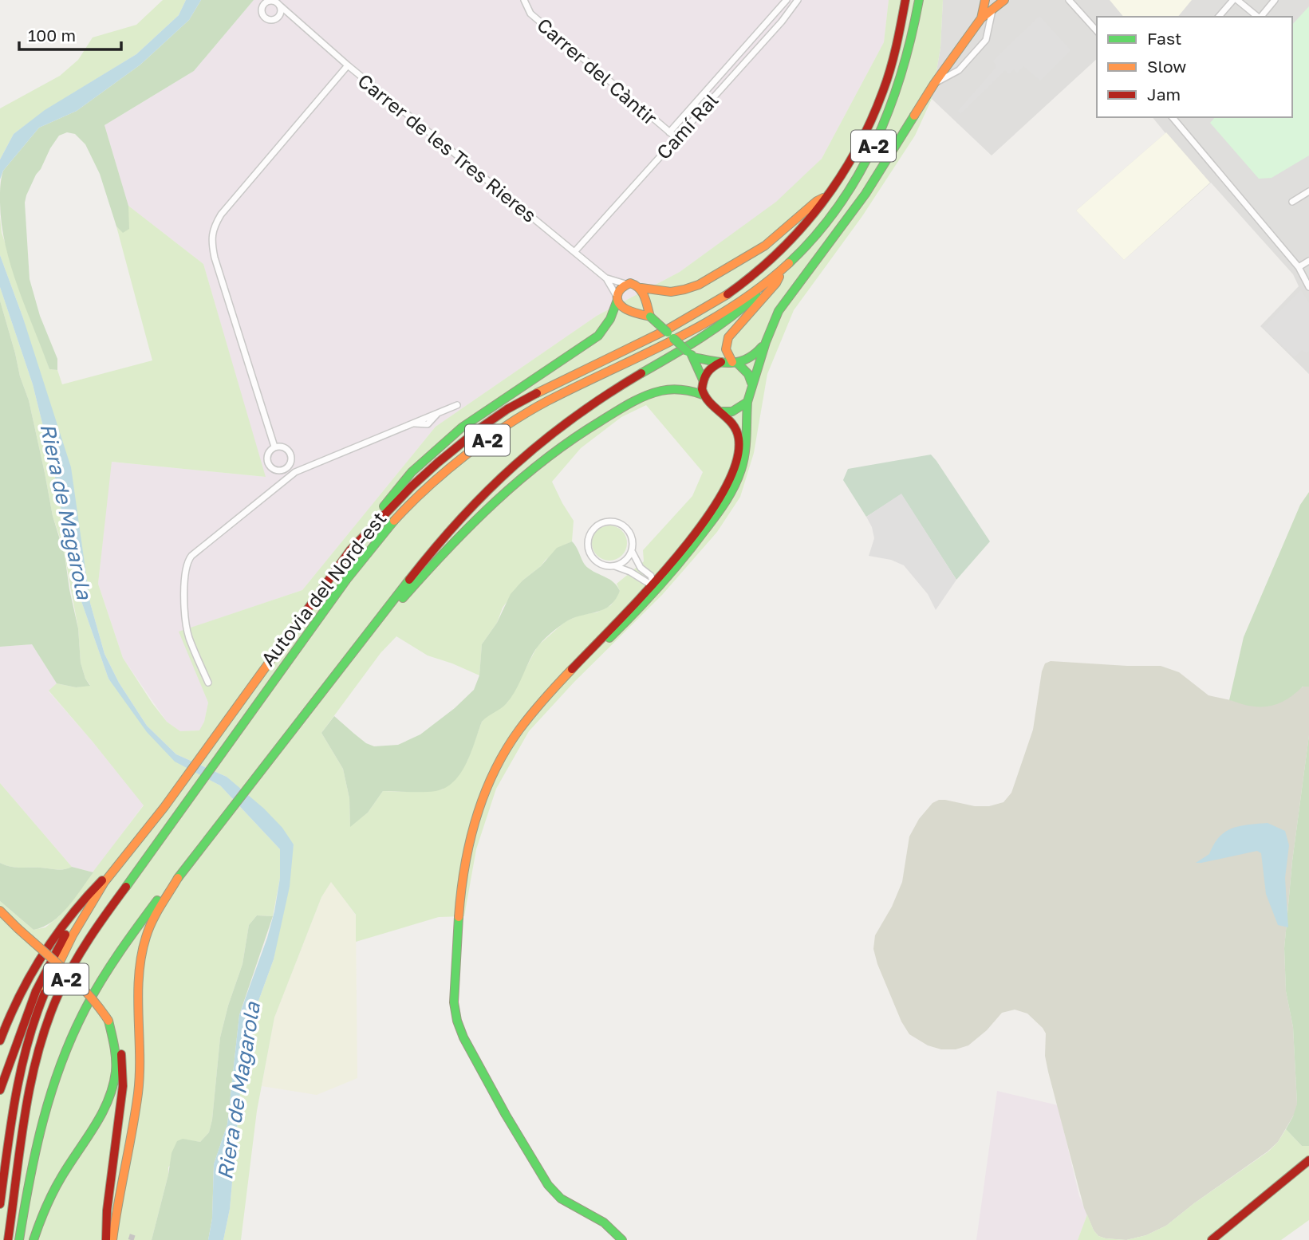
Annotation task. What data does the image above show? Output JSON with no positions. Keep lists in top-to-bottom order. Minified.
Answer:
{"streets":{"main road":["A-2","Autovia del Nord-est"],"street":["Carrer del Càntir","Camí Ral","Carrer de les Tres Rieres"]},"crossings":[["Carrer del Càntir","Camí Ral"],["Camí Ral","Carrer de les Tres Rieres"]],"water":["Riera de Magarola"],"legend":["Fast","Slow","Jam"],"scale_bar":"100 m"}
